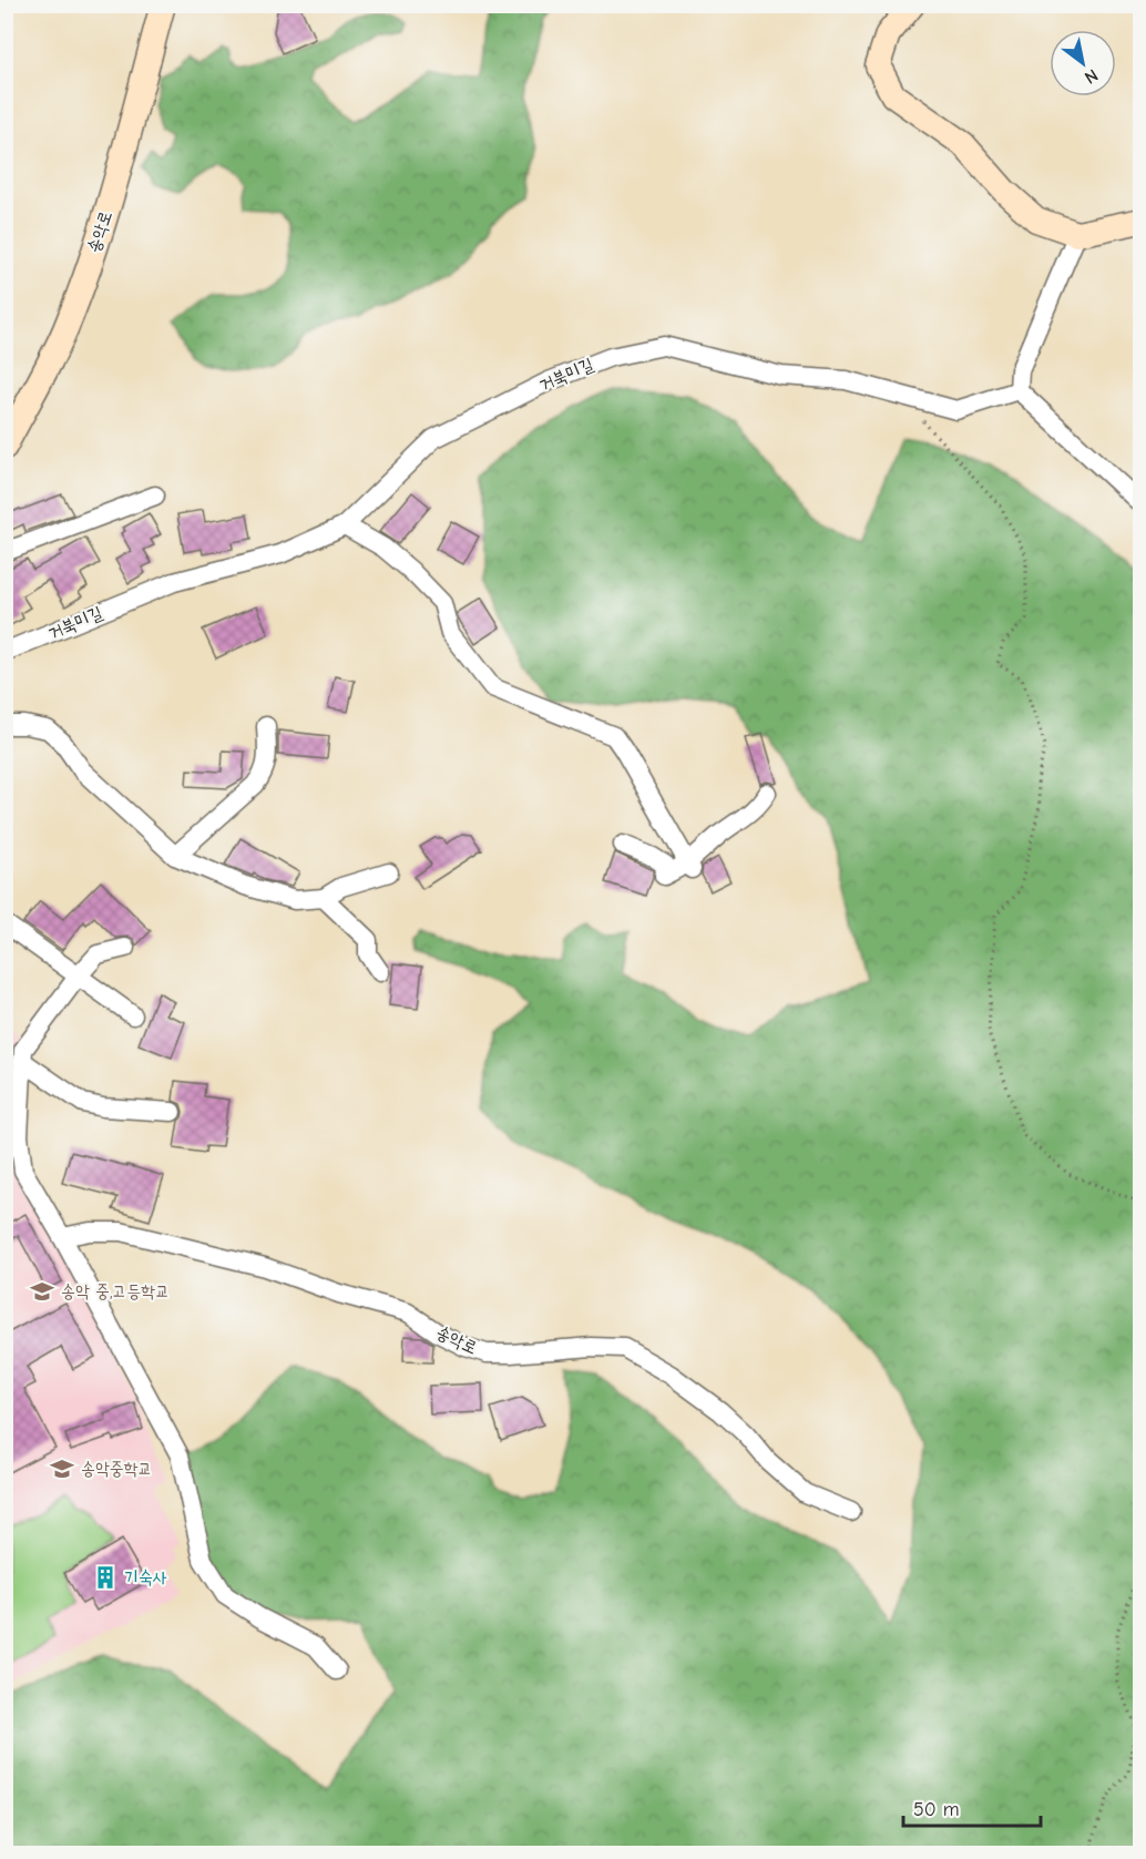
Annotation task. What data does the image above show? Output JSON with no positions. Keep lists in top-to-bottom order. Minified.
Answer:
{"streets":{"main road":["송악로"],"street":["거북미길"]},"places":{"school or university":["송악 중,고등학교","송악중학교"],"building":["기숙사"]},"scale_bar":"50 m","north":"bottom right"}
